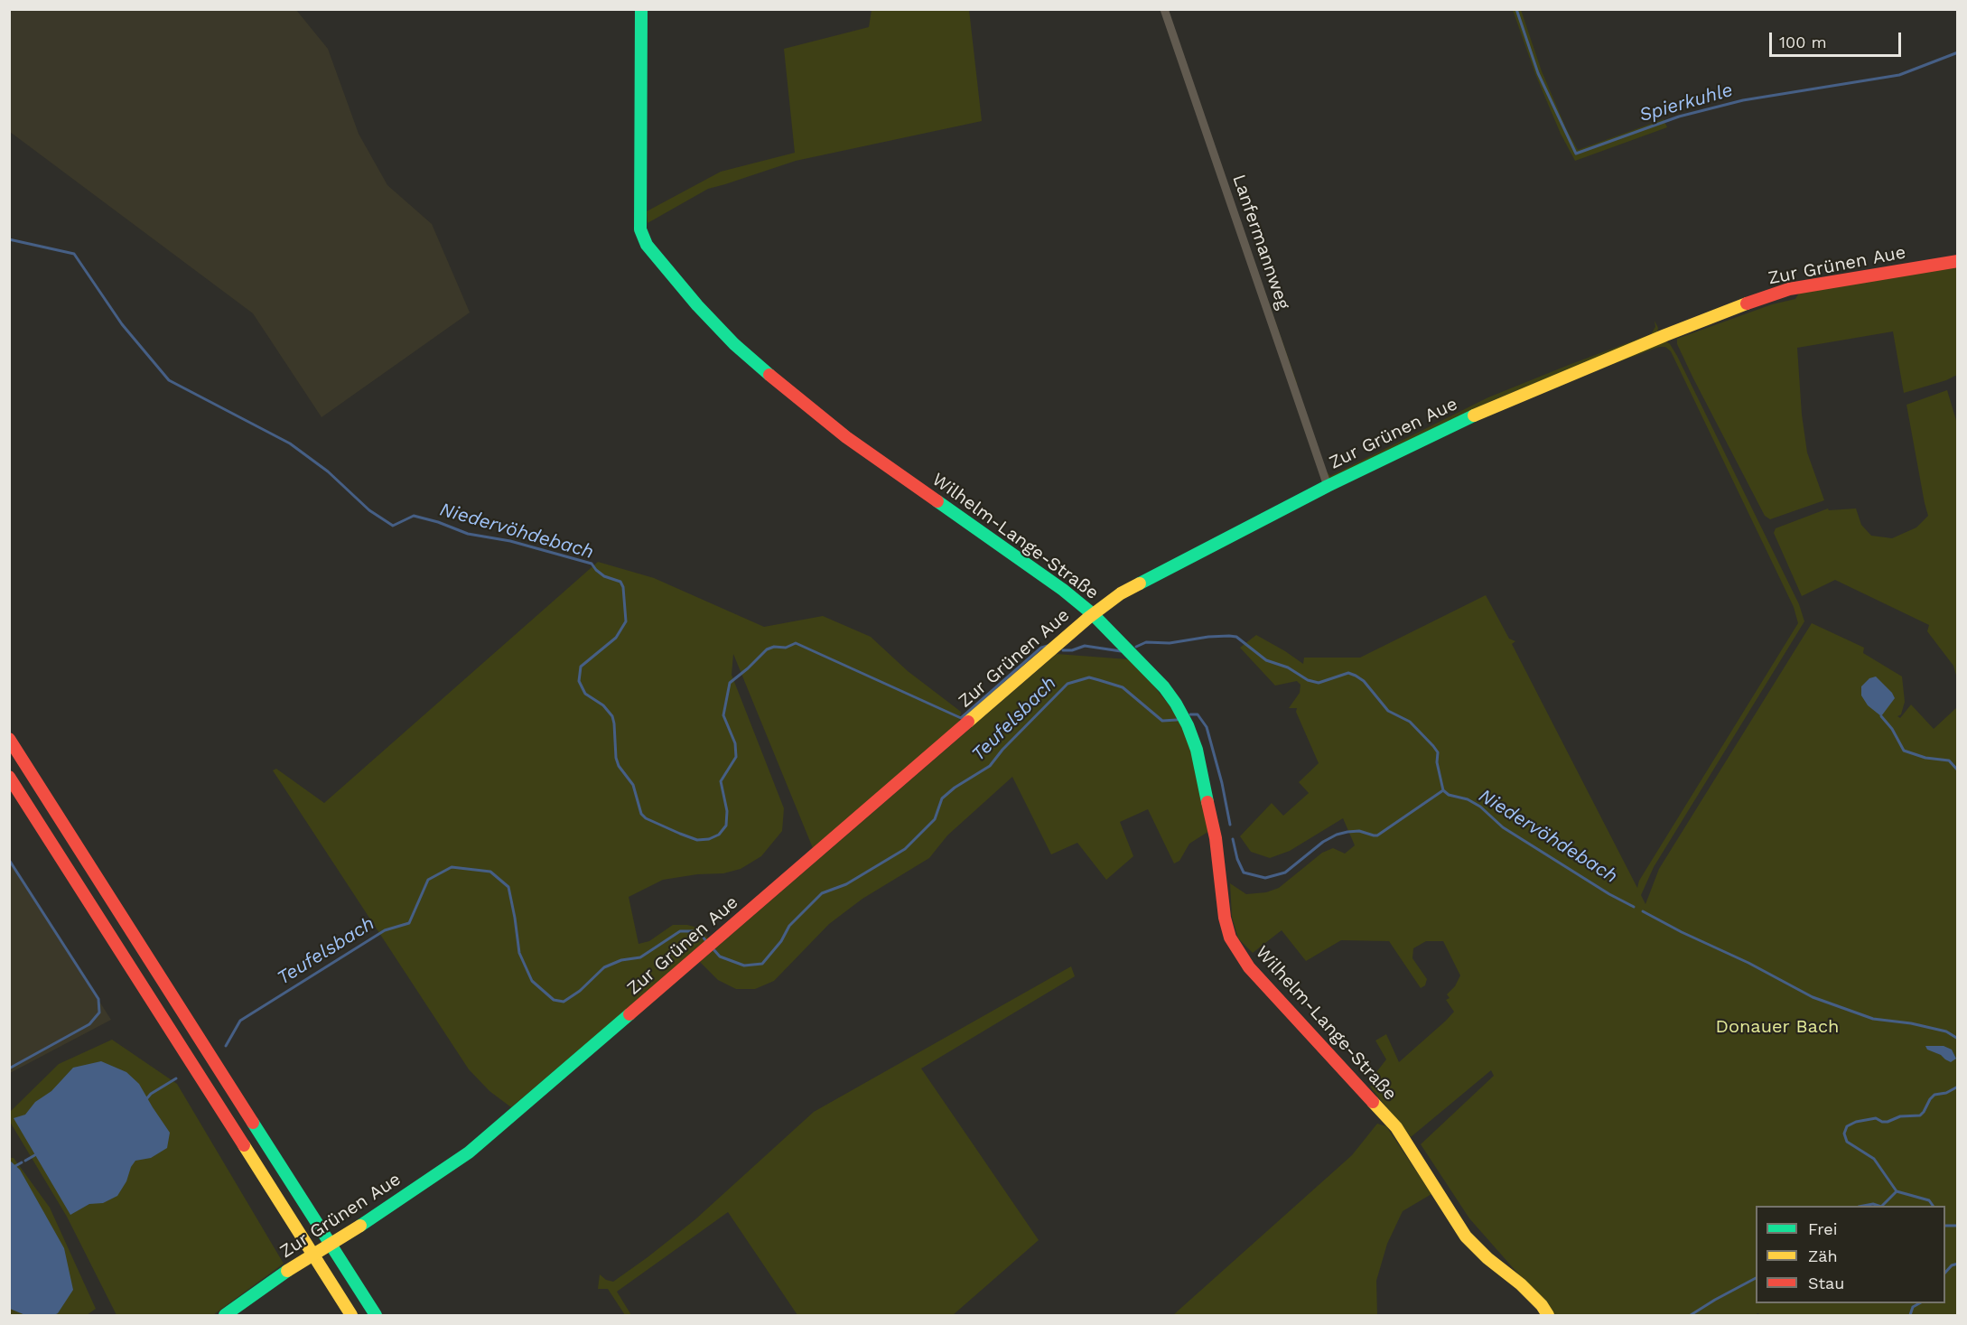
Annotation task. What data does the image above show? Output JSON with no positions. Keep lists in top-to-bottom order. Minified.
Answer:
{"streets":{"main road":["Zur Grünen Aue","Wilhelm-Lange-Straße"],"street":["Lanfermannweg"]},"crossings":[["Lanfermannweg","Zur Grünen Aue"],["Zur Grünen Aue","Wilhelm-Lange-Straße"]],"water":["Spierkuhle","Niedervöhdebach","Teufelsbach"],"parks":["Donauer Bach"],"legend":["Frei","Zäh","Stau"],"scale_bar":"100 m"}
